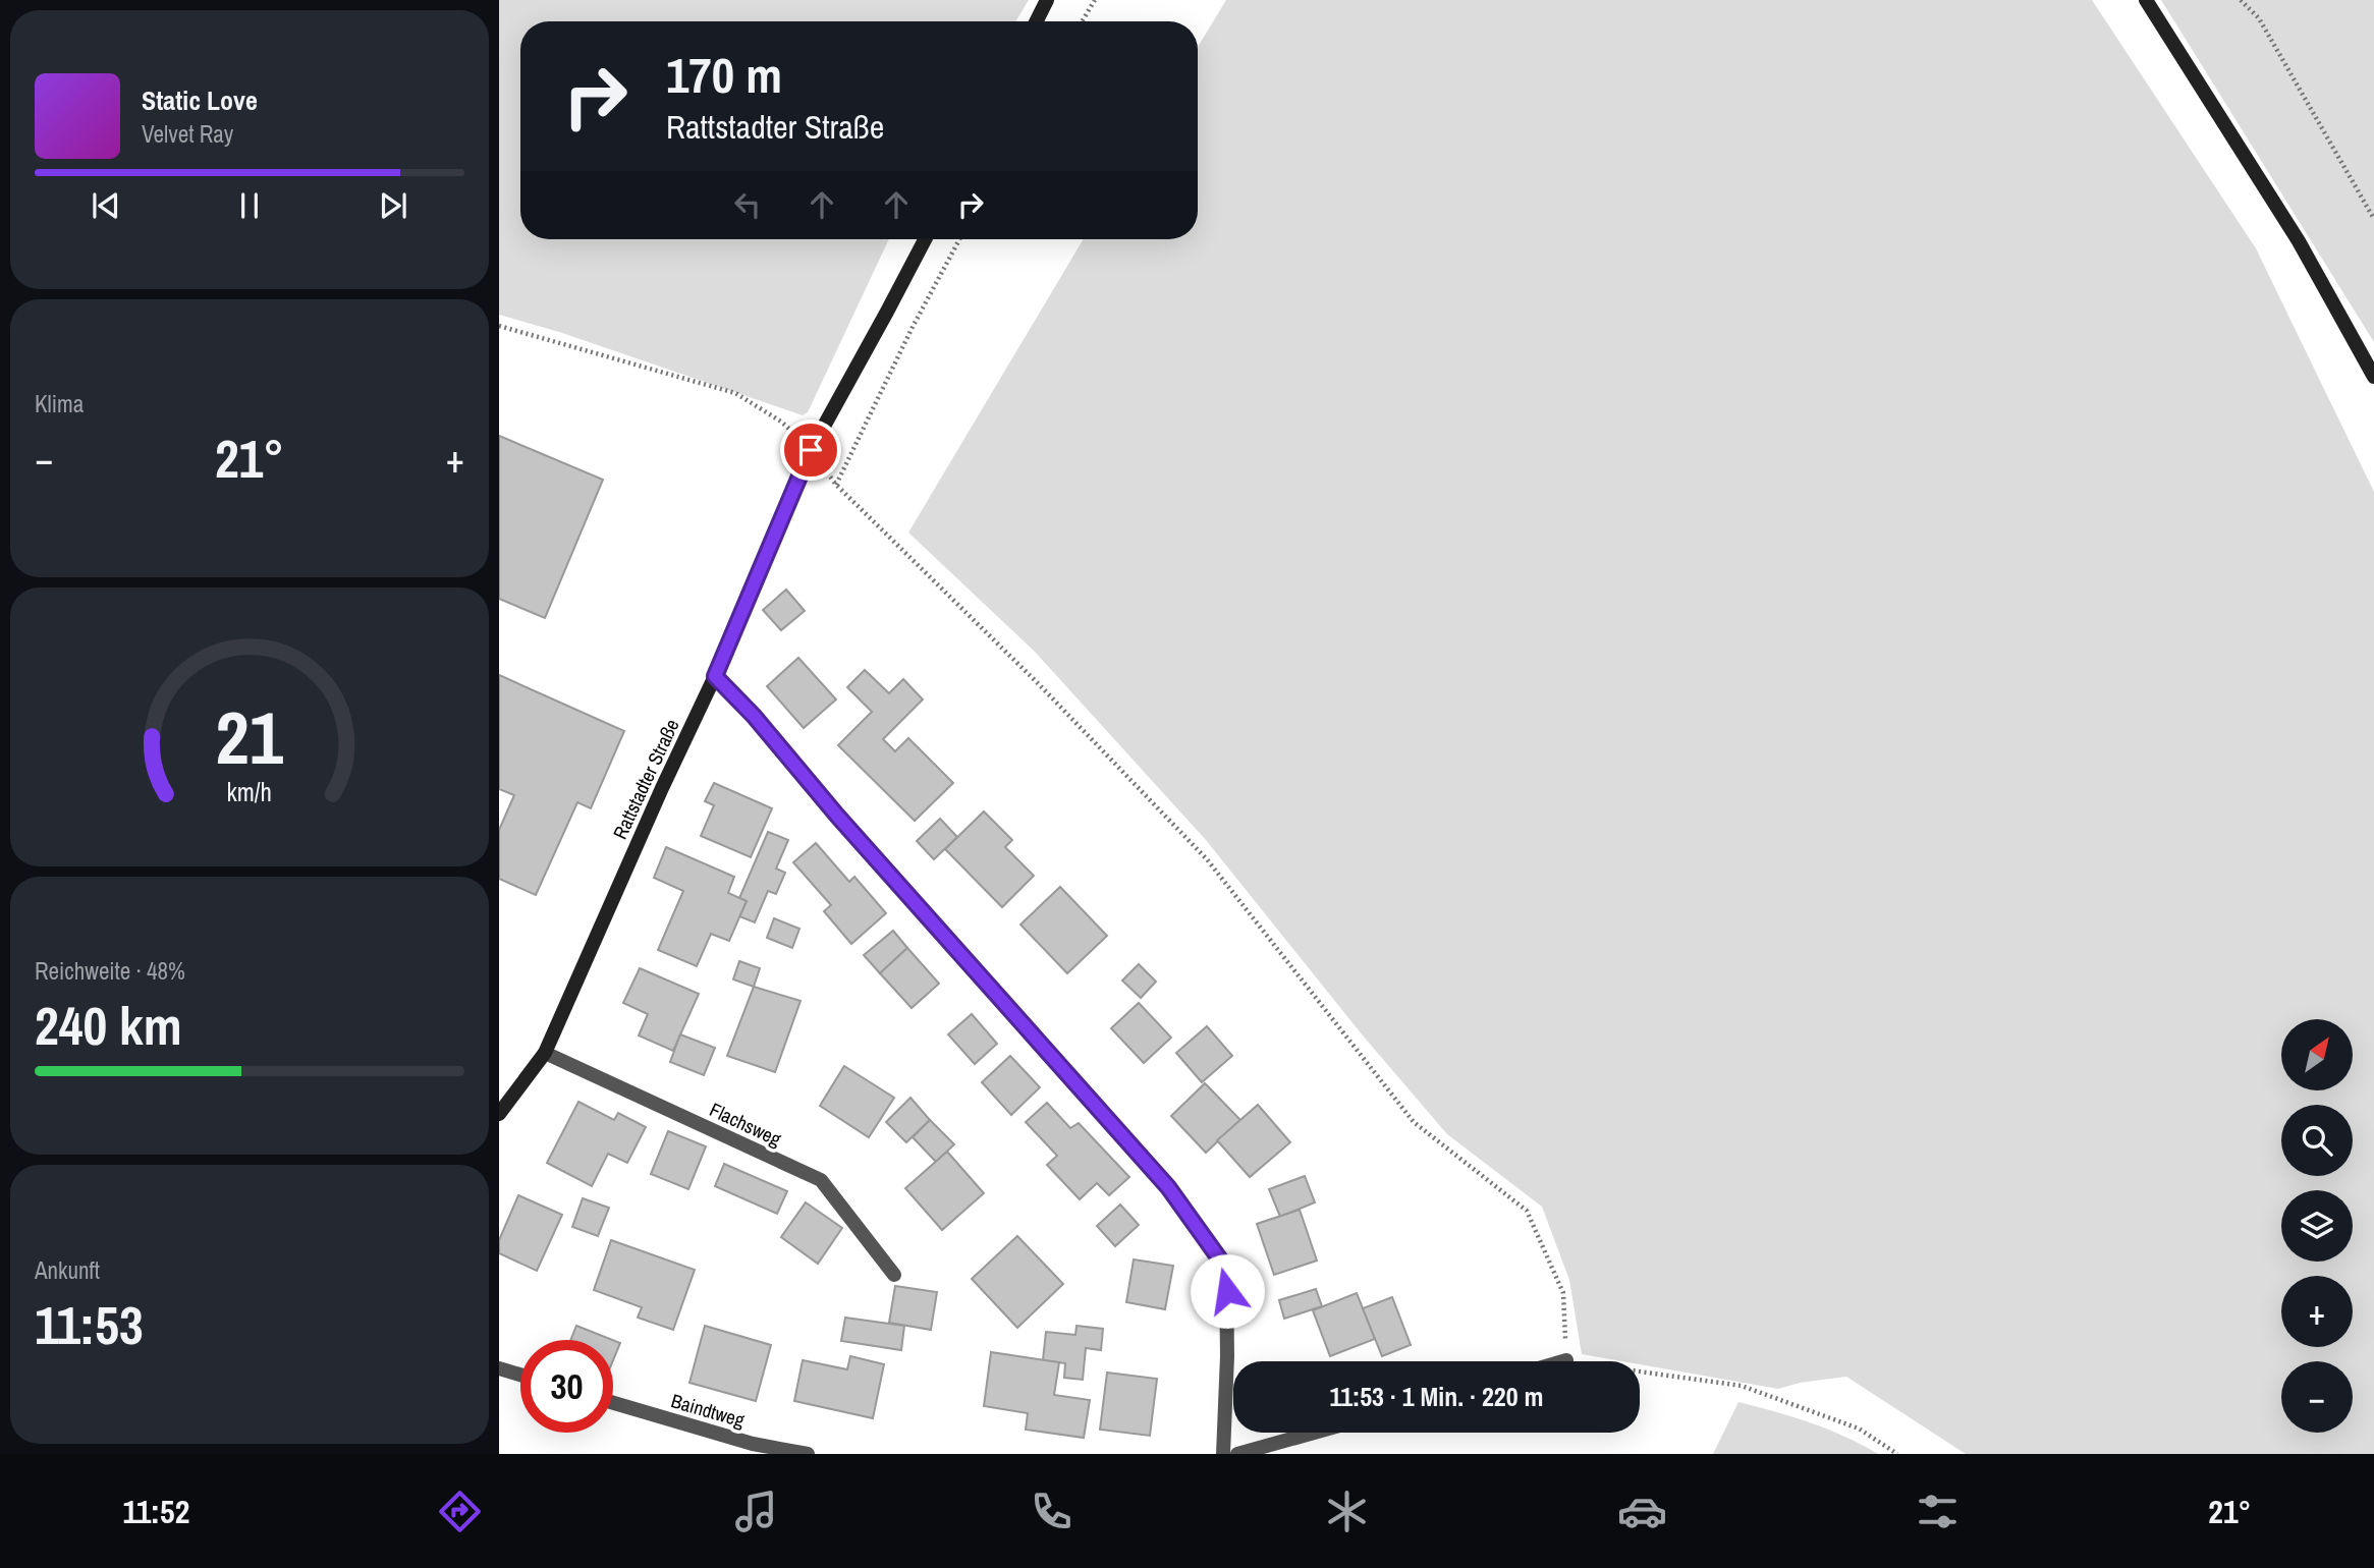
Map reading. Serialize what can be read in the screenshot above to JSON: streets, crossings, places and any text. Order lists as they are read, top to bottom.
{
  "streets": {
    "street": ["Rattstadter Straße", "Flachsweg", "Baindtweg"]
  },
  "crossings": [
    ["Rattstadter Straße", "Flachsweg"]
  ],
  "north": "top right",
  "page": {
    "turn": ["170 m", "Rattstadter Straße"],
    "song": ["Static Love", "Velvet Ray"],
    "tile": [
      "Klima",
      ["Reichweite · 48%", "240 km"],
      ["Ankunft", "11:53"]
    ],
    "heat": ["−", "21°", "+"],
    "map_buttons": ["+", "−"],
    "limit": "30",
    "trip": "11:53 · 1 Min. · 220 m",
    "tabs": ["11:52", "21°"],
    "gauge": ["21", "km/h"]
  }
}
